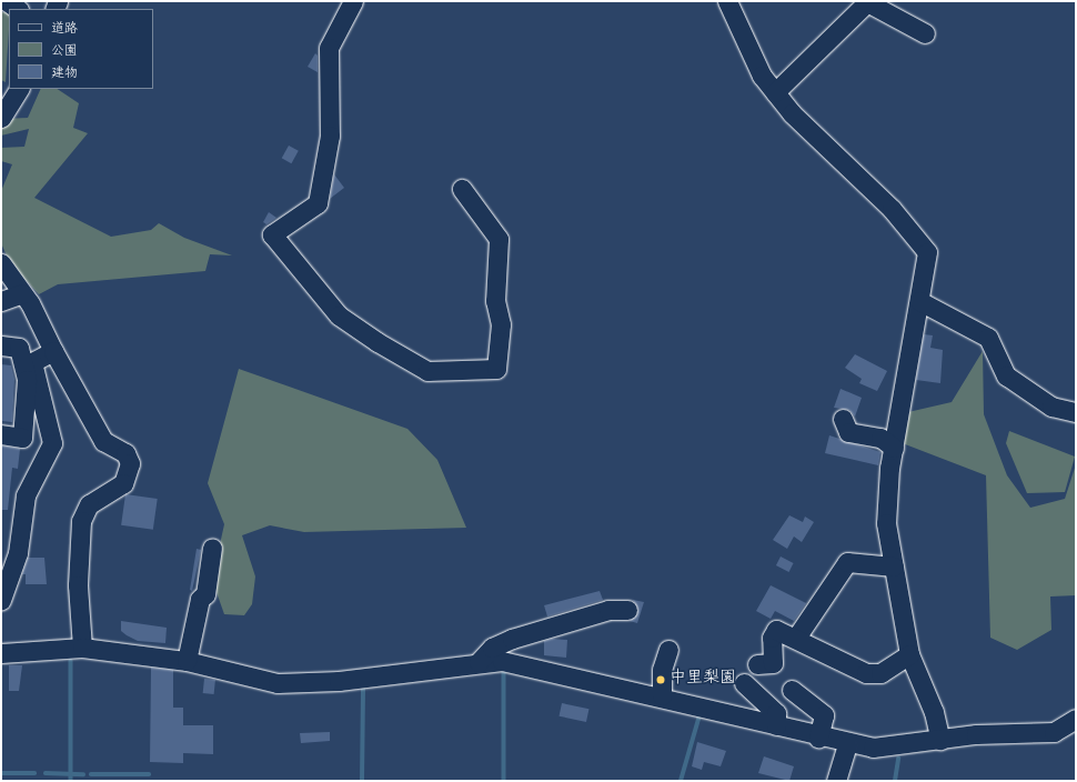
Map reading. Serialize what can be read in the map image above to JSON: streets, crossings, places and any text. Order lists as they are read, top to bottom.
{
  "places": ["中里梨園"],
  "legend": ["道路", "公園", "建物"]
}
